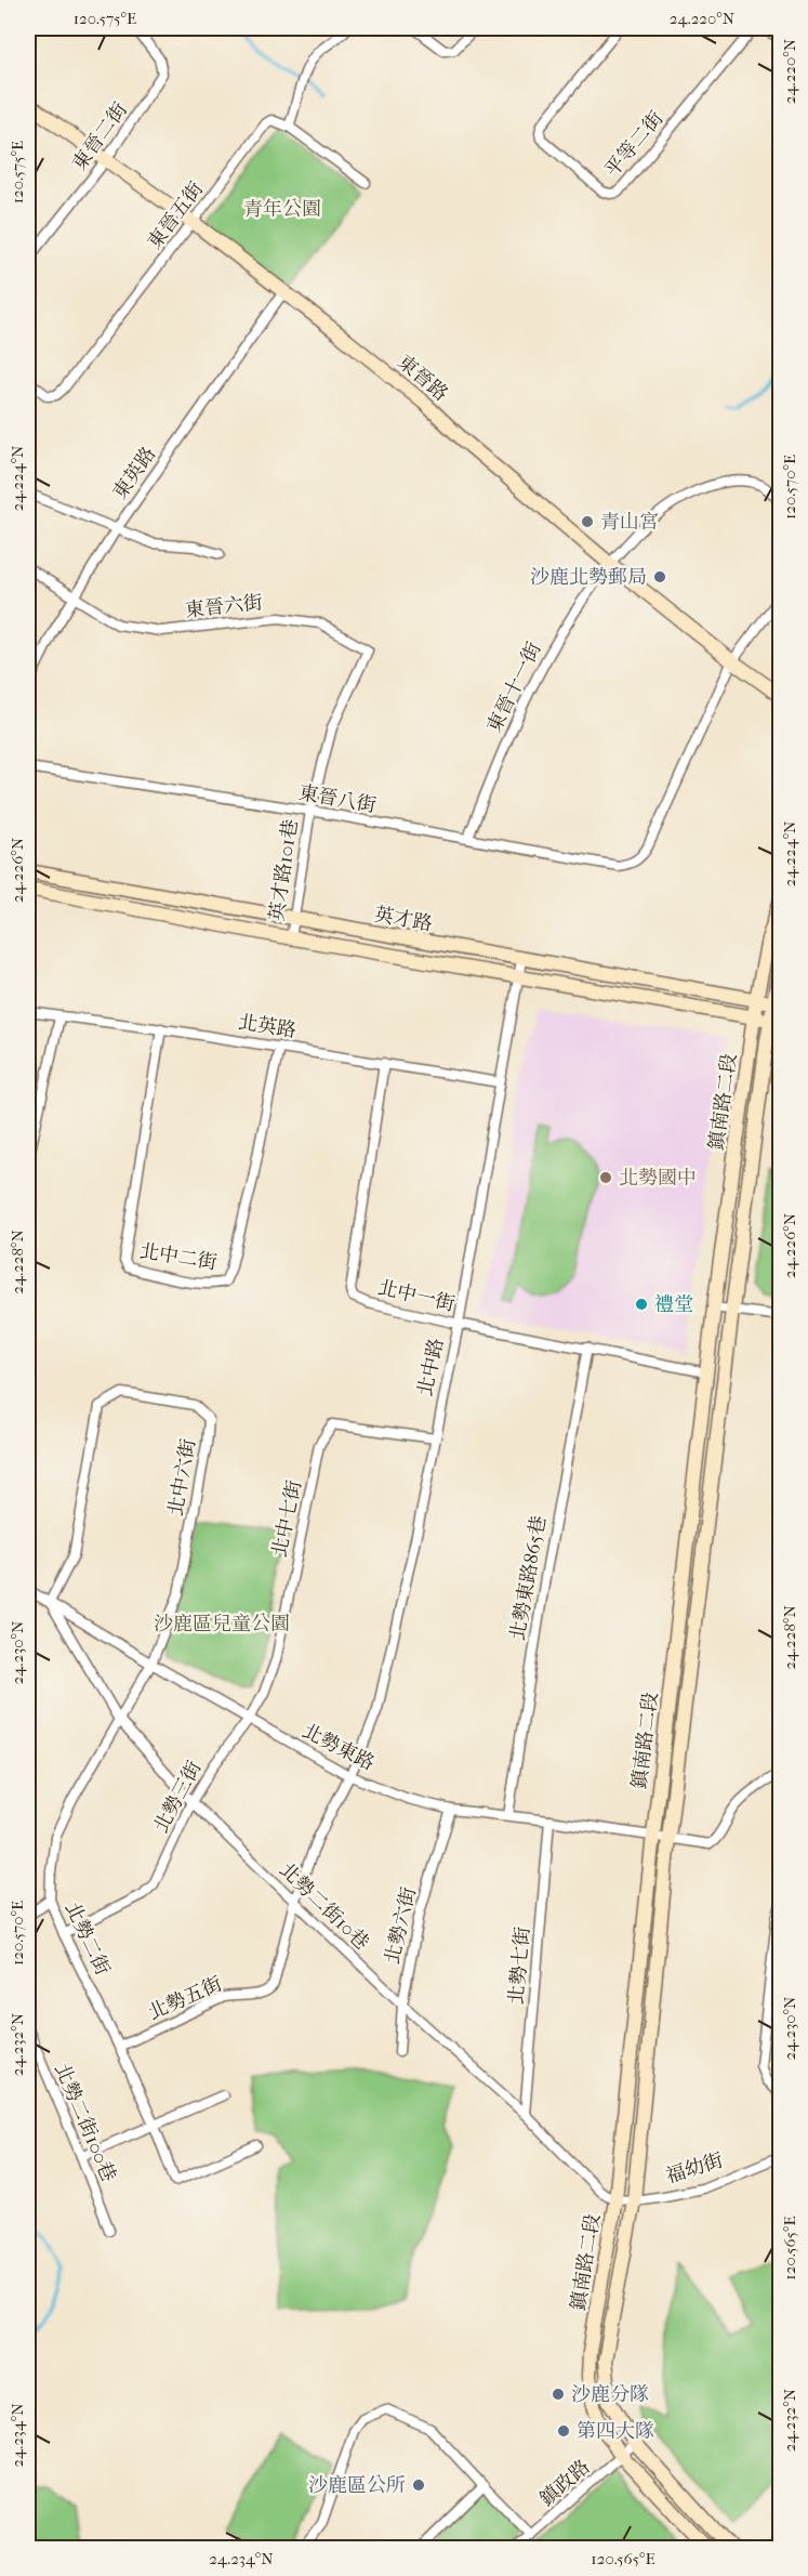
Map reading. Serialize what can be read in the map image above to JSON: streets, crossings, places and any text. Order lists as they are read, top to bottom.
{
  "streets": {
    "street": [
      "東晉二街",
      "平等二街",
      "東晉五街",
      "東晉路",
      "東英路",
      "東晉六街",
      "東晉十一街",
      "東晉八街",
      "英才路101巷",
      "英才路",
      "北英路",
      "鎮南路二段",
      "北中二街",
      "北中一街",
      "北中路",
      "北中六街",
      "北中七街",
      "北勢東路865巷",
      "北勢東路",
      "北勢三街",
      "北勢二街10巷",
      "北勢六街",
      "北勢二街",
      "北勢七街",
      "北勢五街",
      "北勢二街100巷",
      "福幼街",
      "鎮政路"
    ]
  },
  "crossings": [
    ["東晉二街", "東晉路"],
    ["東晉五街", "東晉路"],
    ["東晉路", "東英路"],
    ["東晉路", "東晉十一街"],
    ["東晉路", "東晉八街"],
    ["東英路", "東晉六街"],
    ["東晉六街", "英才路101巷"],
    ["東晉十一街", "東晉八街"],
    ["東晉八街", "英才路101巷"],
    ["英才路101巷", "英才路"],
    ["英才路", "鎮南路二段"],
    ["英才路", "北中路"],
    ["北英路", "北中二街"],
    ["北英路", "北中一街"],
    ["北英路", "北中路"],
    ["鎮南路二段", "北中一街"],
    ["鎮南路二段", "北勢東路"],
    ["鎮南路二段", "北勢二街10巷"],
    ["鎮南路二段", "福幼街"],
    ["鎮南路二段", "鎮政路"],
    ["北中一街", "北中路"],
    ["北中一街", "北勢東路865巷"],
    ["北中路", "北中七街"],
    ["北中路", "北勢東路"],
    ["北中路", "北勢五街"],
    ["北中六街", "北勢東路"],
    ["北中六街", "北勢二街10巷"],
    ["北中六街", "北勢二街"],
    ["北中七街", "北勢東路"],
    ["北中七街", "北勢三街"],
    ["北勢東路865巷", "北勢東路"],
    ["北勢東路", "北勢三街"],
    ["北勢東路", "北勢二街10巷"],
    ["北勢東路", "北勢六街"],
    ["北勢東路", "北勢二街"],
    ["北勢東路", "北勢七街"],
    ["北勢東路", "北勢五街"],
    ["北勢三街", "北勢二街10巷"],
    ["北勢三街", "北勢二街"],
    ["北勢二街10巷", "北勢六街"],
    ["北勢二街10巷", "北勢二街"],
    ["北勢二街10巷", "北勢七街"],
    ["北勢二街10巷", "北勢五街"],
    ["北勢二街10巷", "福幼街"],
    ["北勢二街", "北勢五街"]
  ],
  "parks": ["青年公園", "沙鹿區兒童公園"],
  "places": [
    "青山宮",
    "沙鹿北勢郵局",
    "北勢國中",
    "禮堂",
    "沙鹿分隊",
    "第四大隊",
    "沙鹿區公所"
  ],
  "coordinates": [
    "120.575°E",
    "24.220°N",
    "24.224°N",
    "120.570°E",
    "24.226°N",
    "24.228°N",
    "24.230°N",
    "24.232°N",
    "120.565°E",
    "24.234°N"
  ]
}
